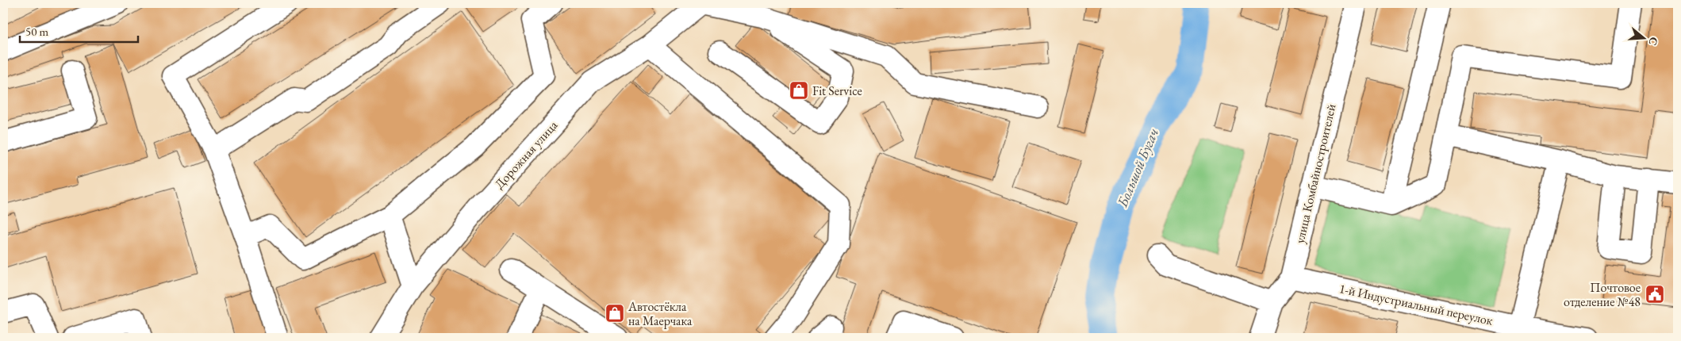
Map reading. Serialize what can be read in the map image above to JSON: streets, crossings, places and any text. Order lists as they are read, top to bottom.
{
  "streets": {
    "street": ["Дорожная улица", "улица Комбайностроителей", "1-й Индустриальный переулок"]
  },
  "crossings": [
    ["улица Комбайностроителей", "1-й Индустриальный переулок"]
  ],
  "water": ["Большой Бугач"],
  "places": {
    "shop": ["Fit Service", "Автостёкла на Маерчака"],
    "public building": ["Почтовое отделение №48"]
  },
  "scale_bar": "50 m",
  "north": "right"
}
